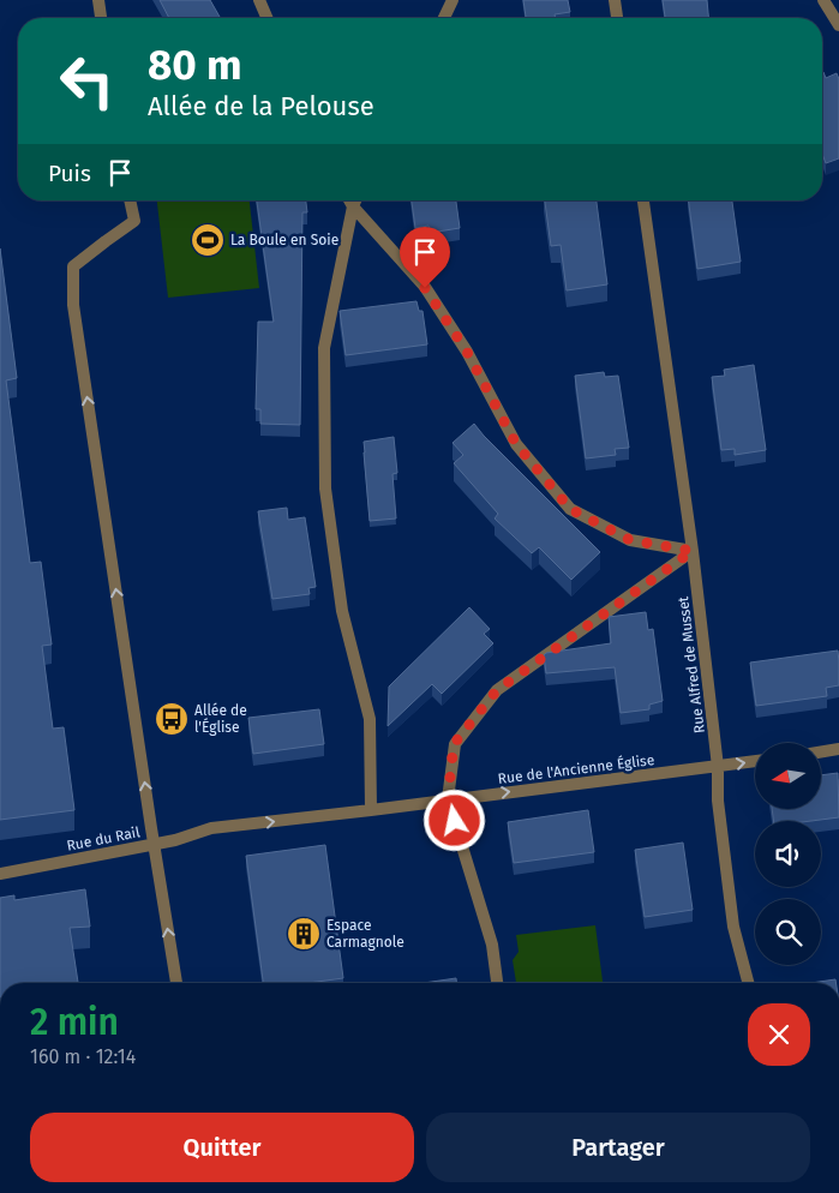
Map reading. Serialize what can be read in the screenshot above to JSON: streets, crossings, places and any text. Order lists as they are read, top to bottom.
{
  "streets": {
    "street": ["Rue Alfred de Musset", "Rue de l'Ancienne Église", "Rue du Rail"]
  },
  "crossings": [
    ["Rue Alfred de Musset", "Rue de l'Ancienne Église"],
    ["Rue de l'Ancienne Église", "Rue du Rail"]
  ],
  "one_way": ["Rue de l'Ancienne Église"],
  "places": {
    "sports": ["La Boule en Soie"],
    "bus stop": ["Allée de l'Église"],
    "building": ["Espace Carmagnole"]
  },
  "north": "left",
  "page": {
    "turn": ["80 m", "Allée de la Pelouse"],
    "then": "Puis",
    "heading": ["2 min", "160 m · 12:14"],
    "buttons": ["Quitter", "Partager"]
  }
}
